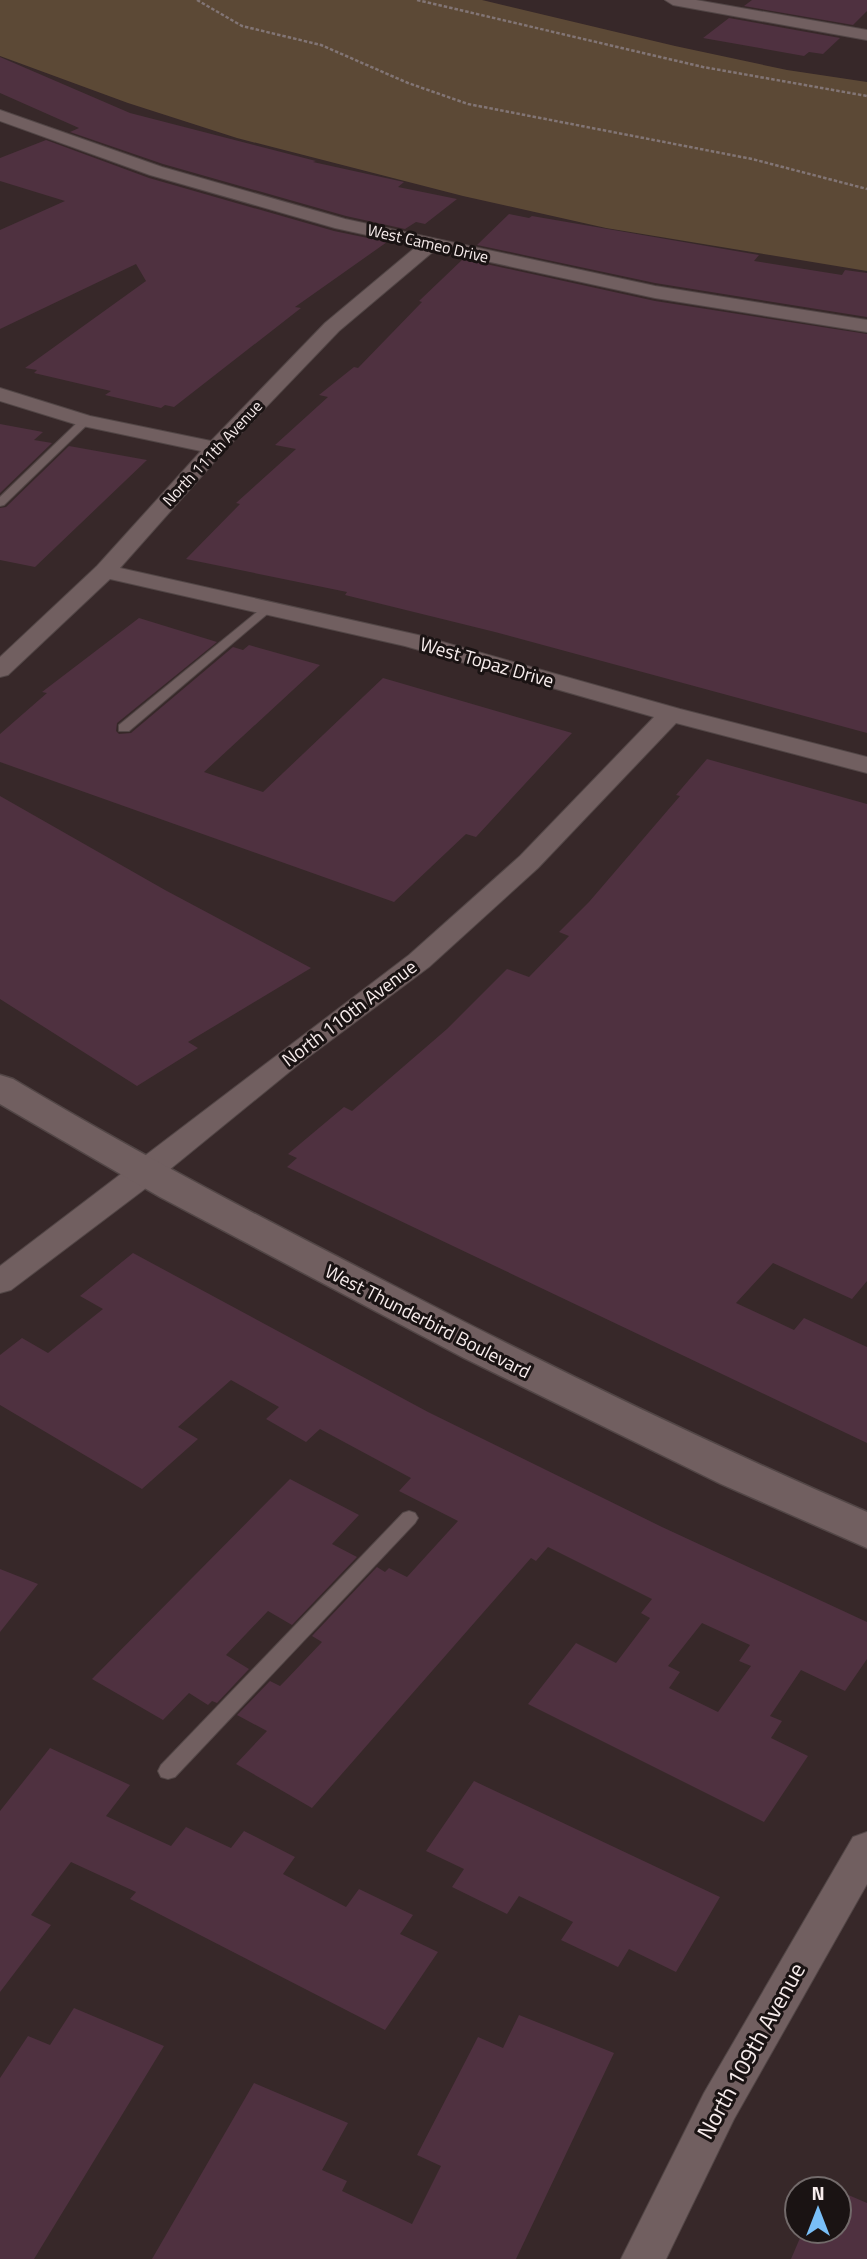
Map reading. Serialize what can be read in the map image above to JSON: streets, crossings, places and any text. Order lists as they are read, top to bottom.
{
  "streets": {
    "street": [
      "West Cameo Drive",
      "North 111th Avenue",
      "West Topaz Drive",
      "North 110th Avenue",
      "West Thunderbird Boulevard",
      "North 109th Avenue"
    ]
  },
  "crossings": [
    ["West Cameo Drive", "North 111th Avenue"],
    ["North 111th Avenue", "West Topaz Drive"],
    ["West Topaz Drive", "North 110th Avenue"],
    ["North 110th Avenue", "West Thunderbird Boulevard"]
  ],
  "north": "top"
}
